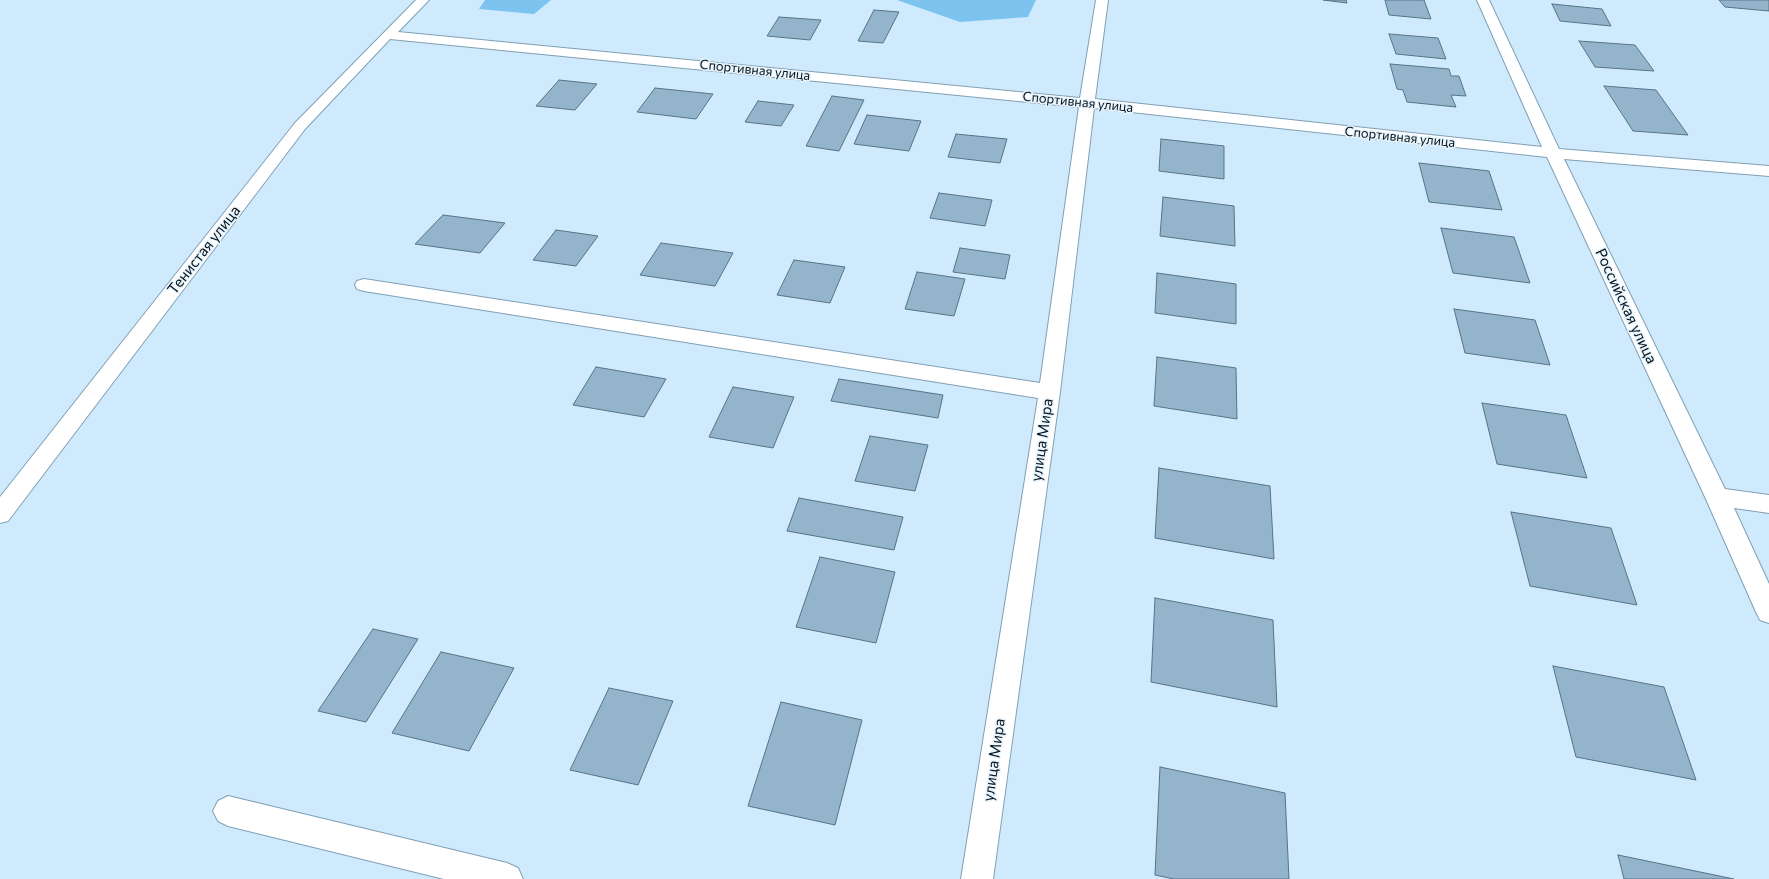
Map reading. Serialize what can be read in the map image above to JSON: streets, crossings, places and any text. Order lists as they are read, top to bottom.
{
  "streets": {
    "street": [
      "Спортивная улица",
      "Тенистая улица",
      "Российская улица",
      "улица Мира"
    ]
  },
  "crossings": [
    ["Спортивная улица", "Тенистая улица"],
    ["Спортивная улица", "Российская улица"],
    ["Спортивная улица", "улица Мира"]
  ]
}
